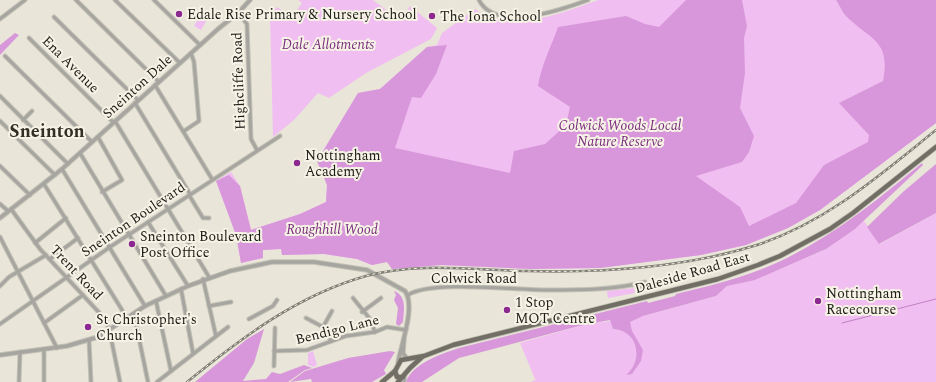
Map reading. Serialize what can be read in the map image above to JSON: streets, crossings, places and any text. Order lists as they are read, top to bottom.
{
  "streets": {
    "main road": ["Daleside Road East"],
    "street": [
      "Ena Avenue",
      "Highcliffe Road",
      "Sneinton Dale",
      "Sneinton Boulevard",
      "Trent Road",
      "Colwick Road",
      "Bendigo Lane"
    ]
  },
  "crossings": [
    ["Ena Avenue", "Sneinton Dale"],
    ["Ena Avenue", "Sneinton Boulevard"],
    ["Highcliffe Road", "Sneinton Dale"],
    ["Highcliffe Road", "Sneinton Boulevard"],
    ["Sneinton Dale", "Trent Road"],
    ["Sneinton Boulevard", "Trent Road"]
  ],
  "districts": ["Sneinton"],
  "parks": ["Dale Allotments", "Colwick Woods Local Nature Reserve", "Roughhill Wood"],
  "places": [
    "Edale Rise Primary & Nursery School",
    "The Iona School",
    "Nottingham Academy",
    "Sneinton Boulevard Post Office",
    "Nottingham Racecourse",
    "1 Stop MOT Centre",
    "St Christopher's Church"
  ]
}
